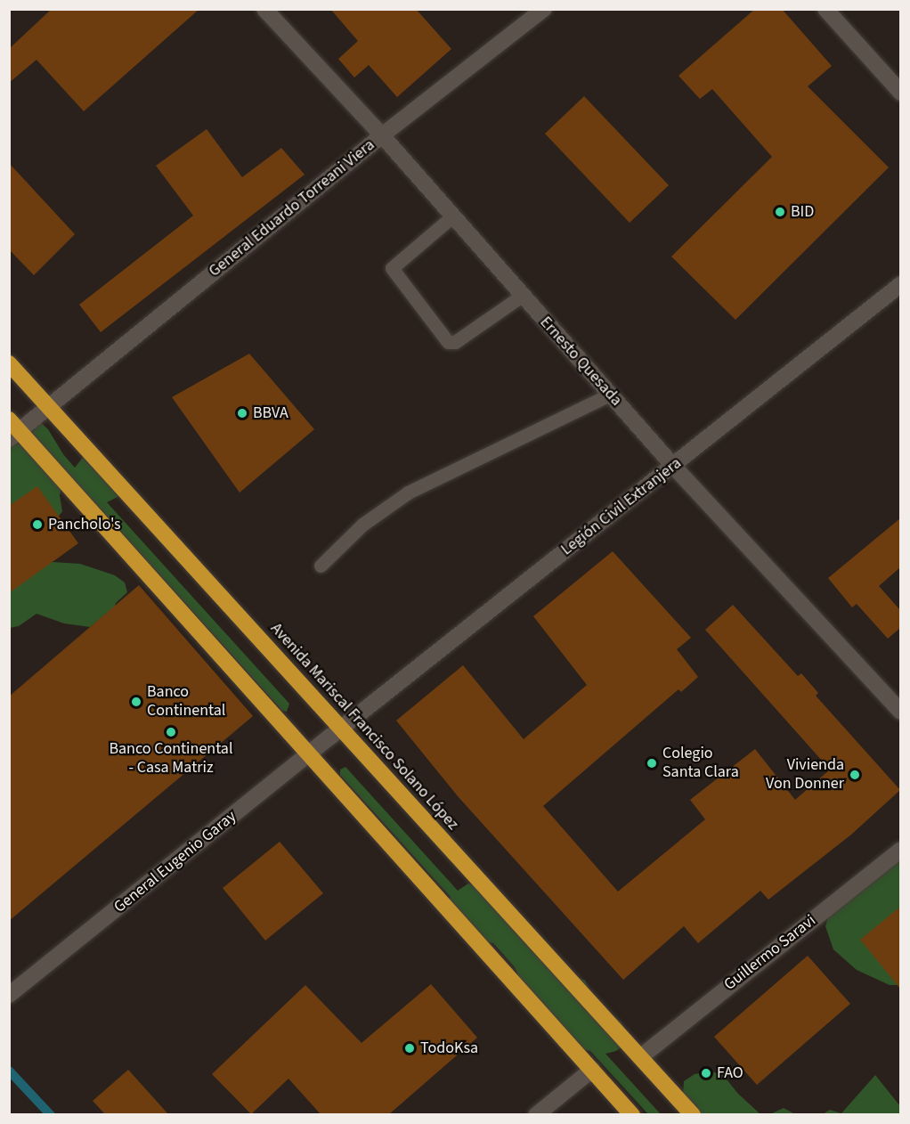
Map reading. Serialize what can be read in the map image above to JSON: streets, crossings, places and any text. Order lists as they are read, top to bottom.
{
  "streets": {
    "highway": ["Avenida Mariscal Francisco Solano López"],
    "street": [
      "General Eduardo Torreani Viera",
      "Ernesto Quesada",
      "Legión Civil Extranjera",
      "General Eugenio Garay",
      "Guillermo Saravi"
    ]
  },
  "crossings": [
    ["General Eduardo Torreani Viera", "Ernesto Quesada"],
    ["General Eduardo Torreani Viera", "Avenida Mariscal Francisco Solano López"],
    ["Ernesto Quesada", "Legión Civil Extranjera"],
    ["Legión Civil Extranjera", "Avenida Mariscal Francisco Solano López"],
    ["Legión Civil Extranjera", "General Eugenio Garay"],
    ["Avenida Mariscal Francisco Solano López", "General Eugenio Garay"],
    ["Avenida Mariscal Francisco Solano López", "Guillermo Saravi"]
  ],
  "places": [
    "BID",
    "BBVA",
    "Pancholo's",
    "Banco Continental",
    "Banco Continental - Casa Matriz",
    "Colegio Santa Clara",
    "Vivienda Von Donner",
    "TodoKsa",
    "FAO"
  ]
}
